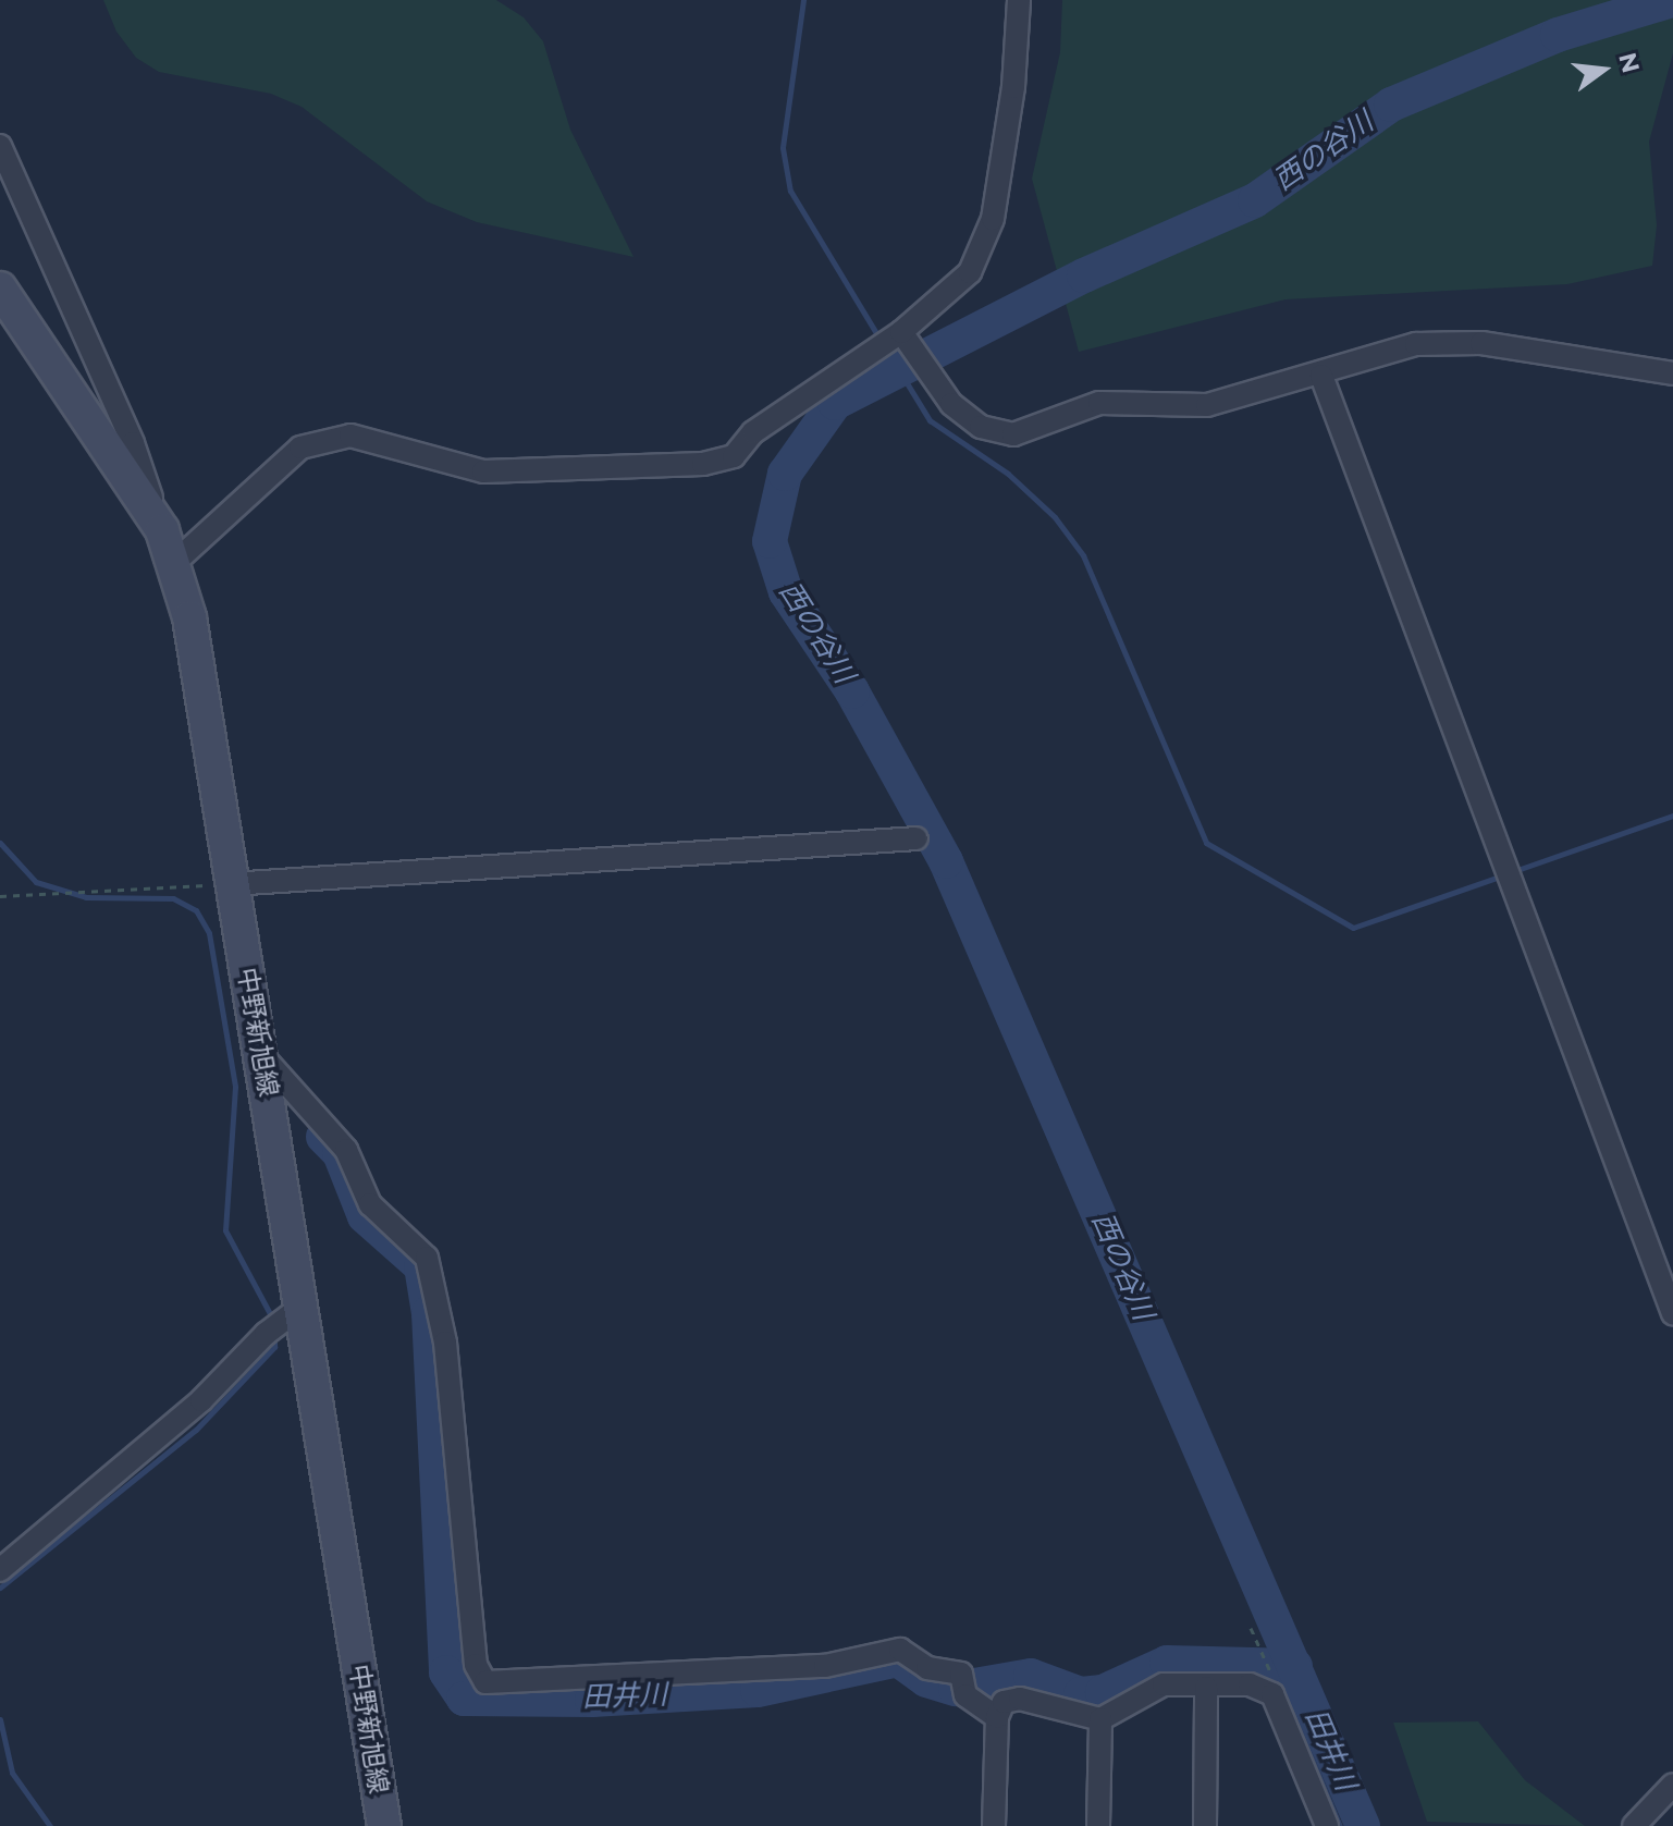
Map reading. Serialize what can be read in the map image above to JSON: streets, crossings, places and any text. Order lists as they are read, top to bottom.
{
  "streets": {
    "main road": ["中野新旭線"]
  },
  "water": ["西の谷川", "田井川"],
  "north": "right"
}
